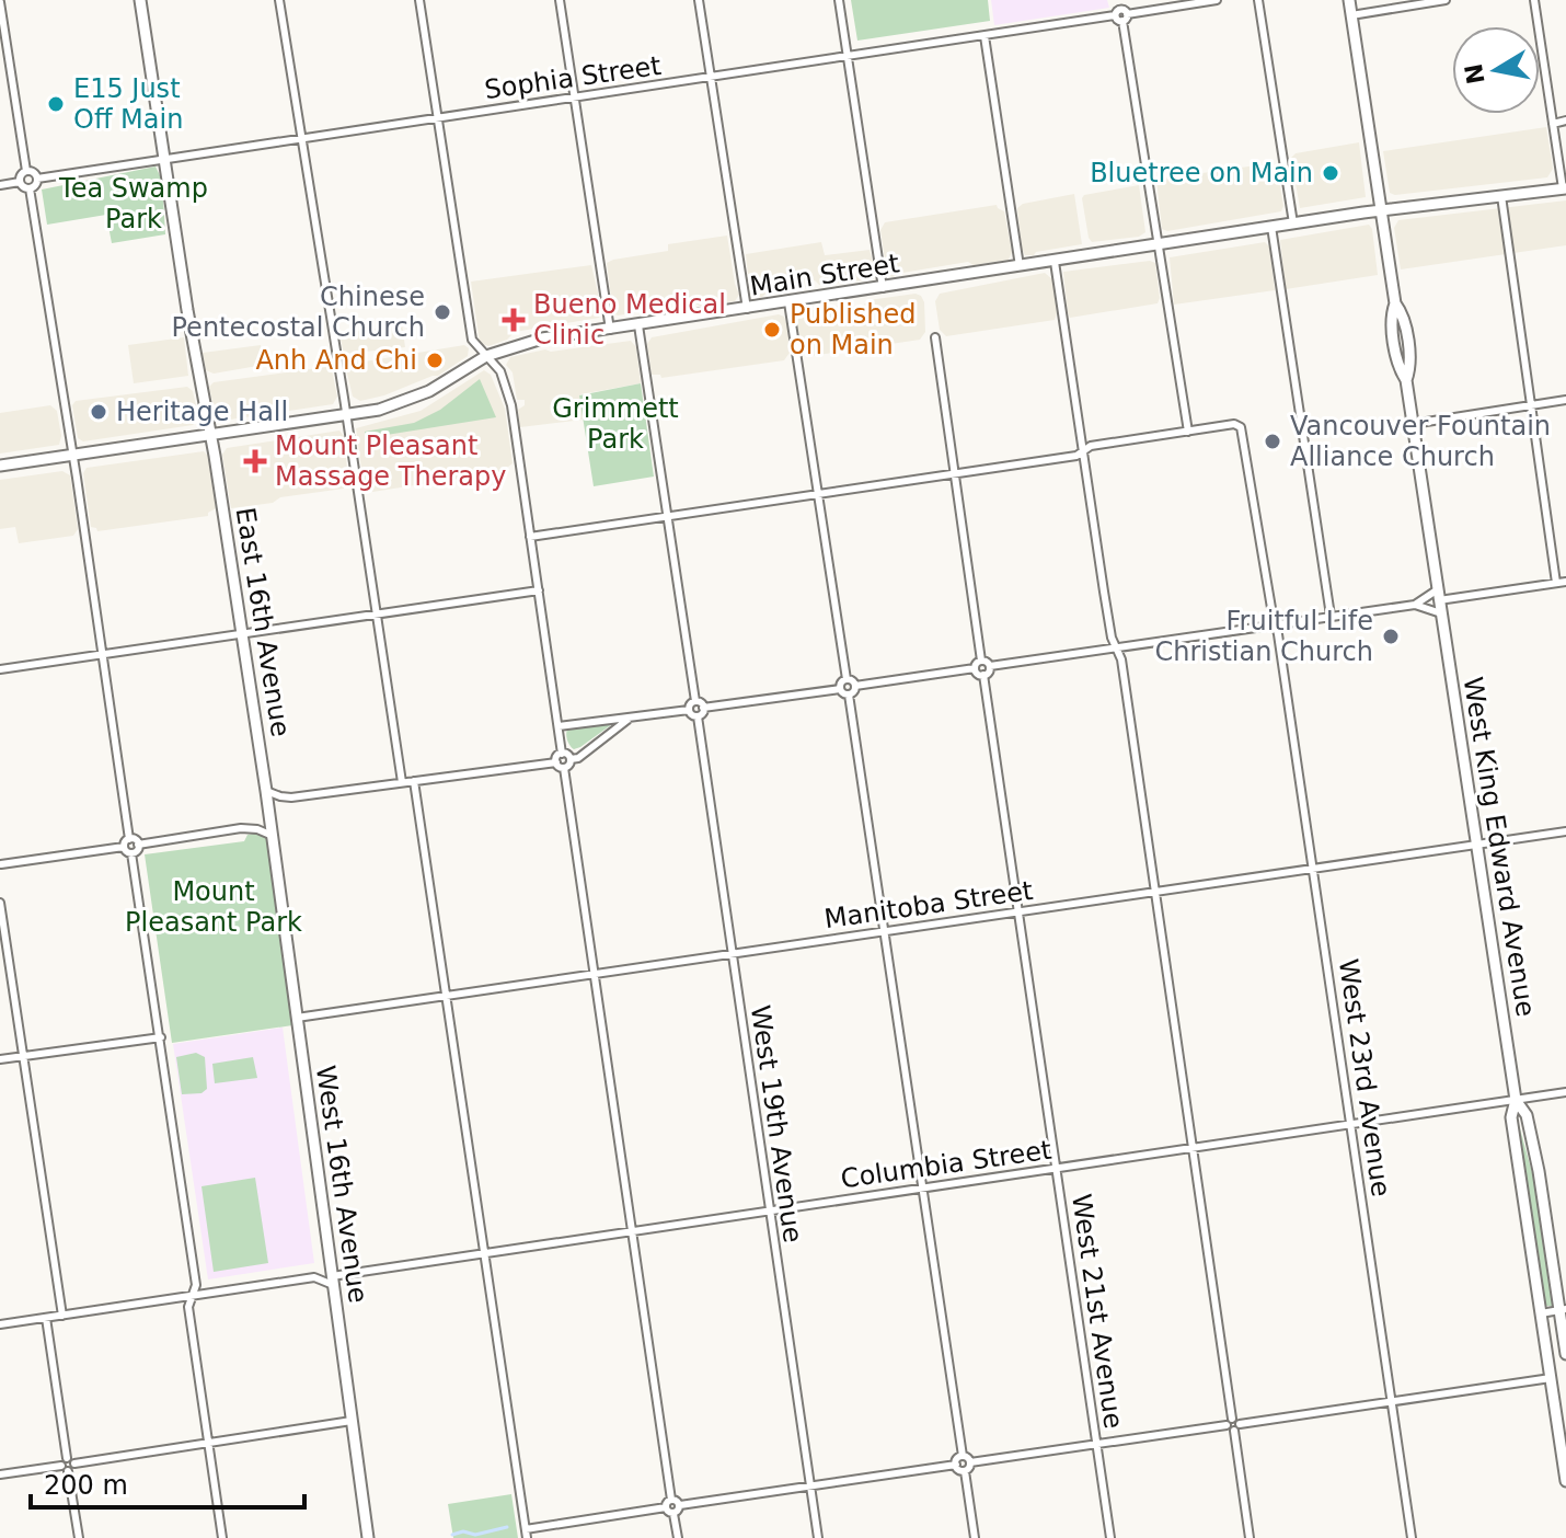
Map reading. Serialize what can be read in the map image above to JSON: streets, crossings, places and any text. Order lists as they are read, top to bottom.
{
  "streets": {
    "main road": [
      "Main Street",
      "East 16th Avenue",
      "West King Edward Avenue",
      "West 16th Avenue"
    ],
    "street": [
      "Sophia Street",
      "Manitoba Street",
      "West 23rd Avenue",
      "West 19th Avenue",
      "Columbia Street",
      "West 21st Avenue"
    ]
  },
  "crossings": [
    ["Sophia Street", "East 16th Avenue"],
    ["Main Street", "East 16th Avenue"],
    ["Main Street", "West King Edward Avenue"],
    ["East 16th Avenue", "West 16th Avenue"],
    ["West King Edward Avenue", "Manitoba Street"],
    ["West King Edward Avenue", "Columbia Street"],
    ["Manitoba Street", "West 23rd Avenue"],
    ["Manitoba Street", "West 19th Avenue"],
    ["Manitoba Street", "West 16th Avenue"],
    ["Manitoba Street", "West 21st Avenue"],
    ["West 23rd Avenue", "Columbia Street"],
    ["West 19th Avenue", "Columbia Street"],
    ["Columbia Street", "West 16th Avenue"],
    ["Columbia Street", "West 21st Avenue"]
  ],
  "parks": ["Tea Swamp Park", "Grimmett Park", "Mount Pleasant Park"],
  "places": {
    "other": [
      "E15 Just Off Main",
      "Bluetree on Main",
      "Chinese Pentecostal Church",
      "Published on Main",
      "Anh And Chi",
      "Heritage Hall",
      "Vancouver Fountain Alliance Church",
      "Fruitful Life Christian Church"
    ],
    "health": ["Bueno Medical Clinic", "Mount Pleasant Massage Therapy"]
  },
  "scale_bar": "200 m",
  "north": "left"
}
